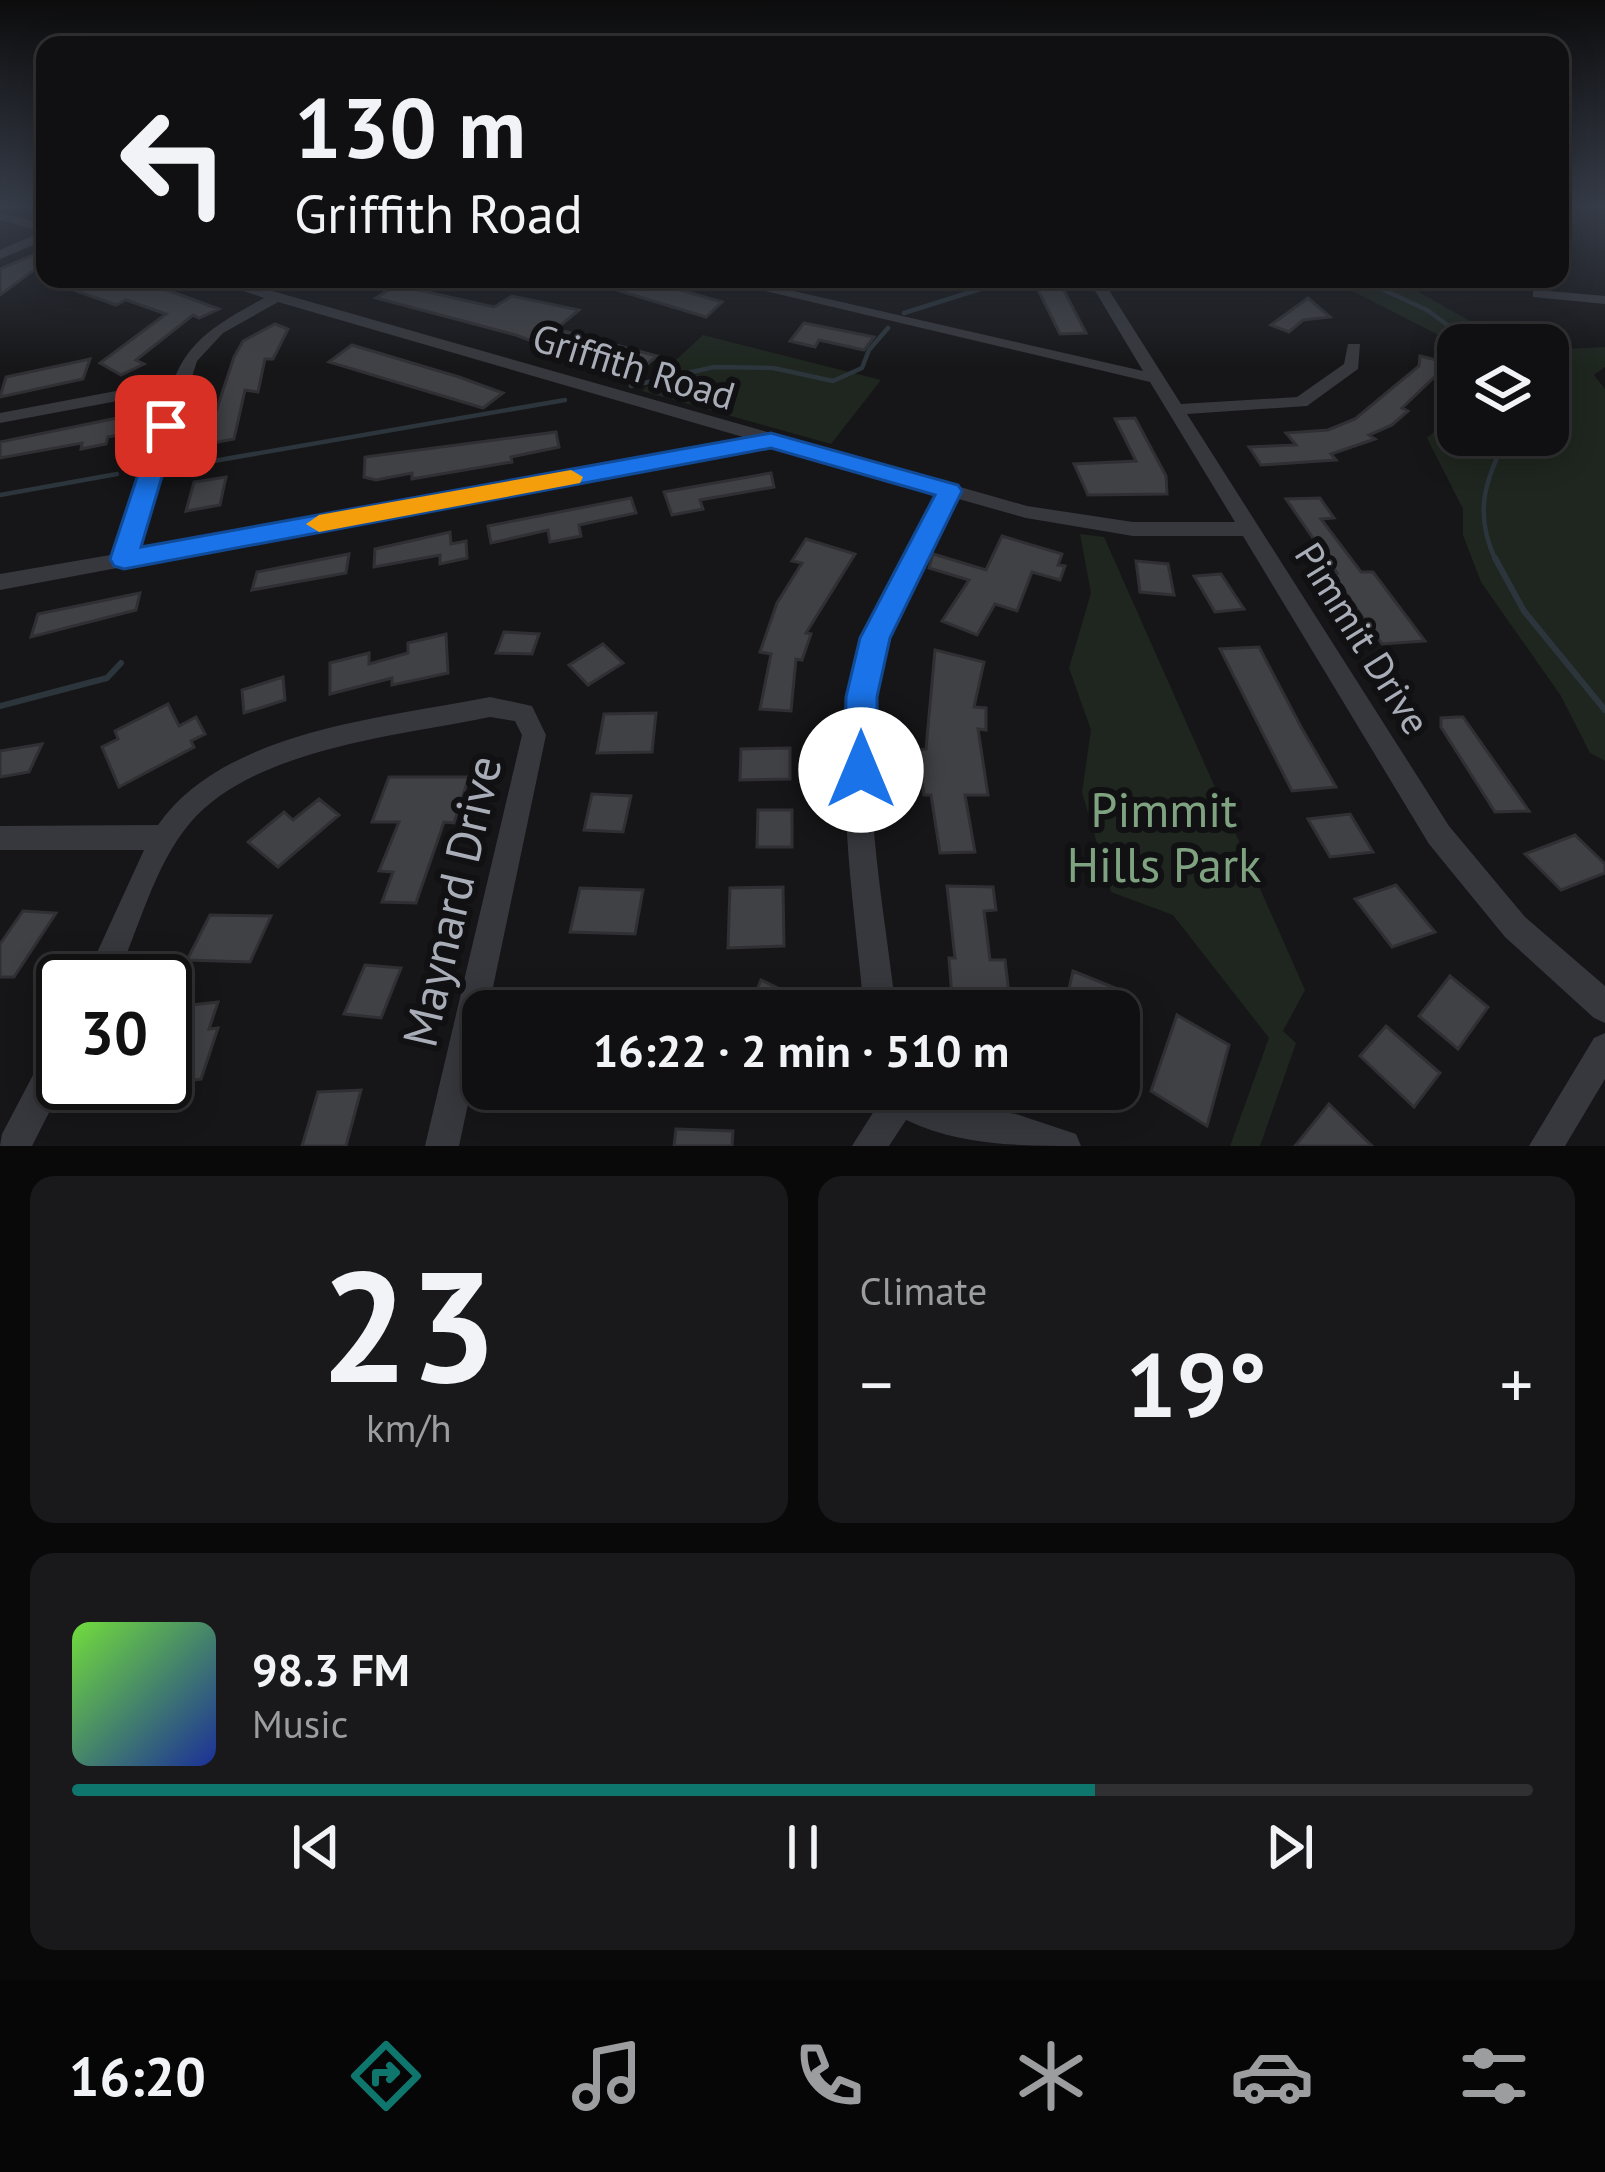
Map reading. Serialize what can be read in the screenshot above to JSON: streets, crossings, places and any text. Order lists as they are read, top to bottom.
{
  "streets": {
    "street": ["Griffith Road", "Pimmit Drive", "Maynard Drive"]
  },
  "crossings": [
    ["Griffith Road", "Pimmit Drive"]
  ],
  "parks": ["Pimmit Hills Park"],
  "page": {
    "turn": ["130 m", "Griffith Road"],
    "limit": "30",
    "trip": "16:22 · 2 min · 510 m",
    "tile": [
      ["23", "km/h"],
      "Climate"
    ],
    "heat": ["−", "19°", "+"],
    "song": ["98.3 FM", "Music"],
    "tabs": "16:20"
  }
}
